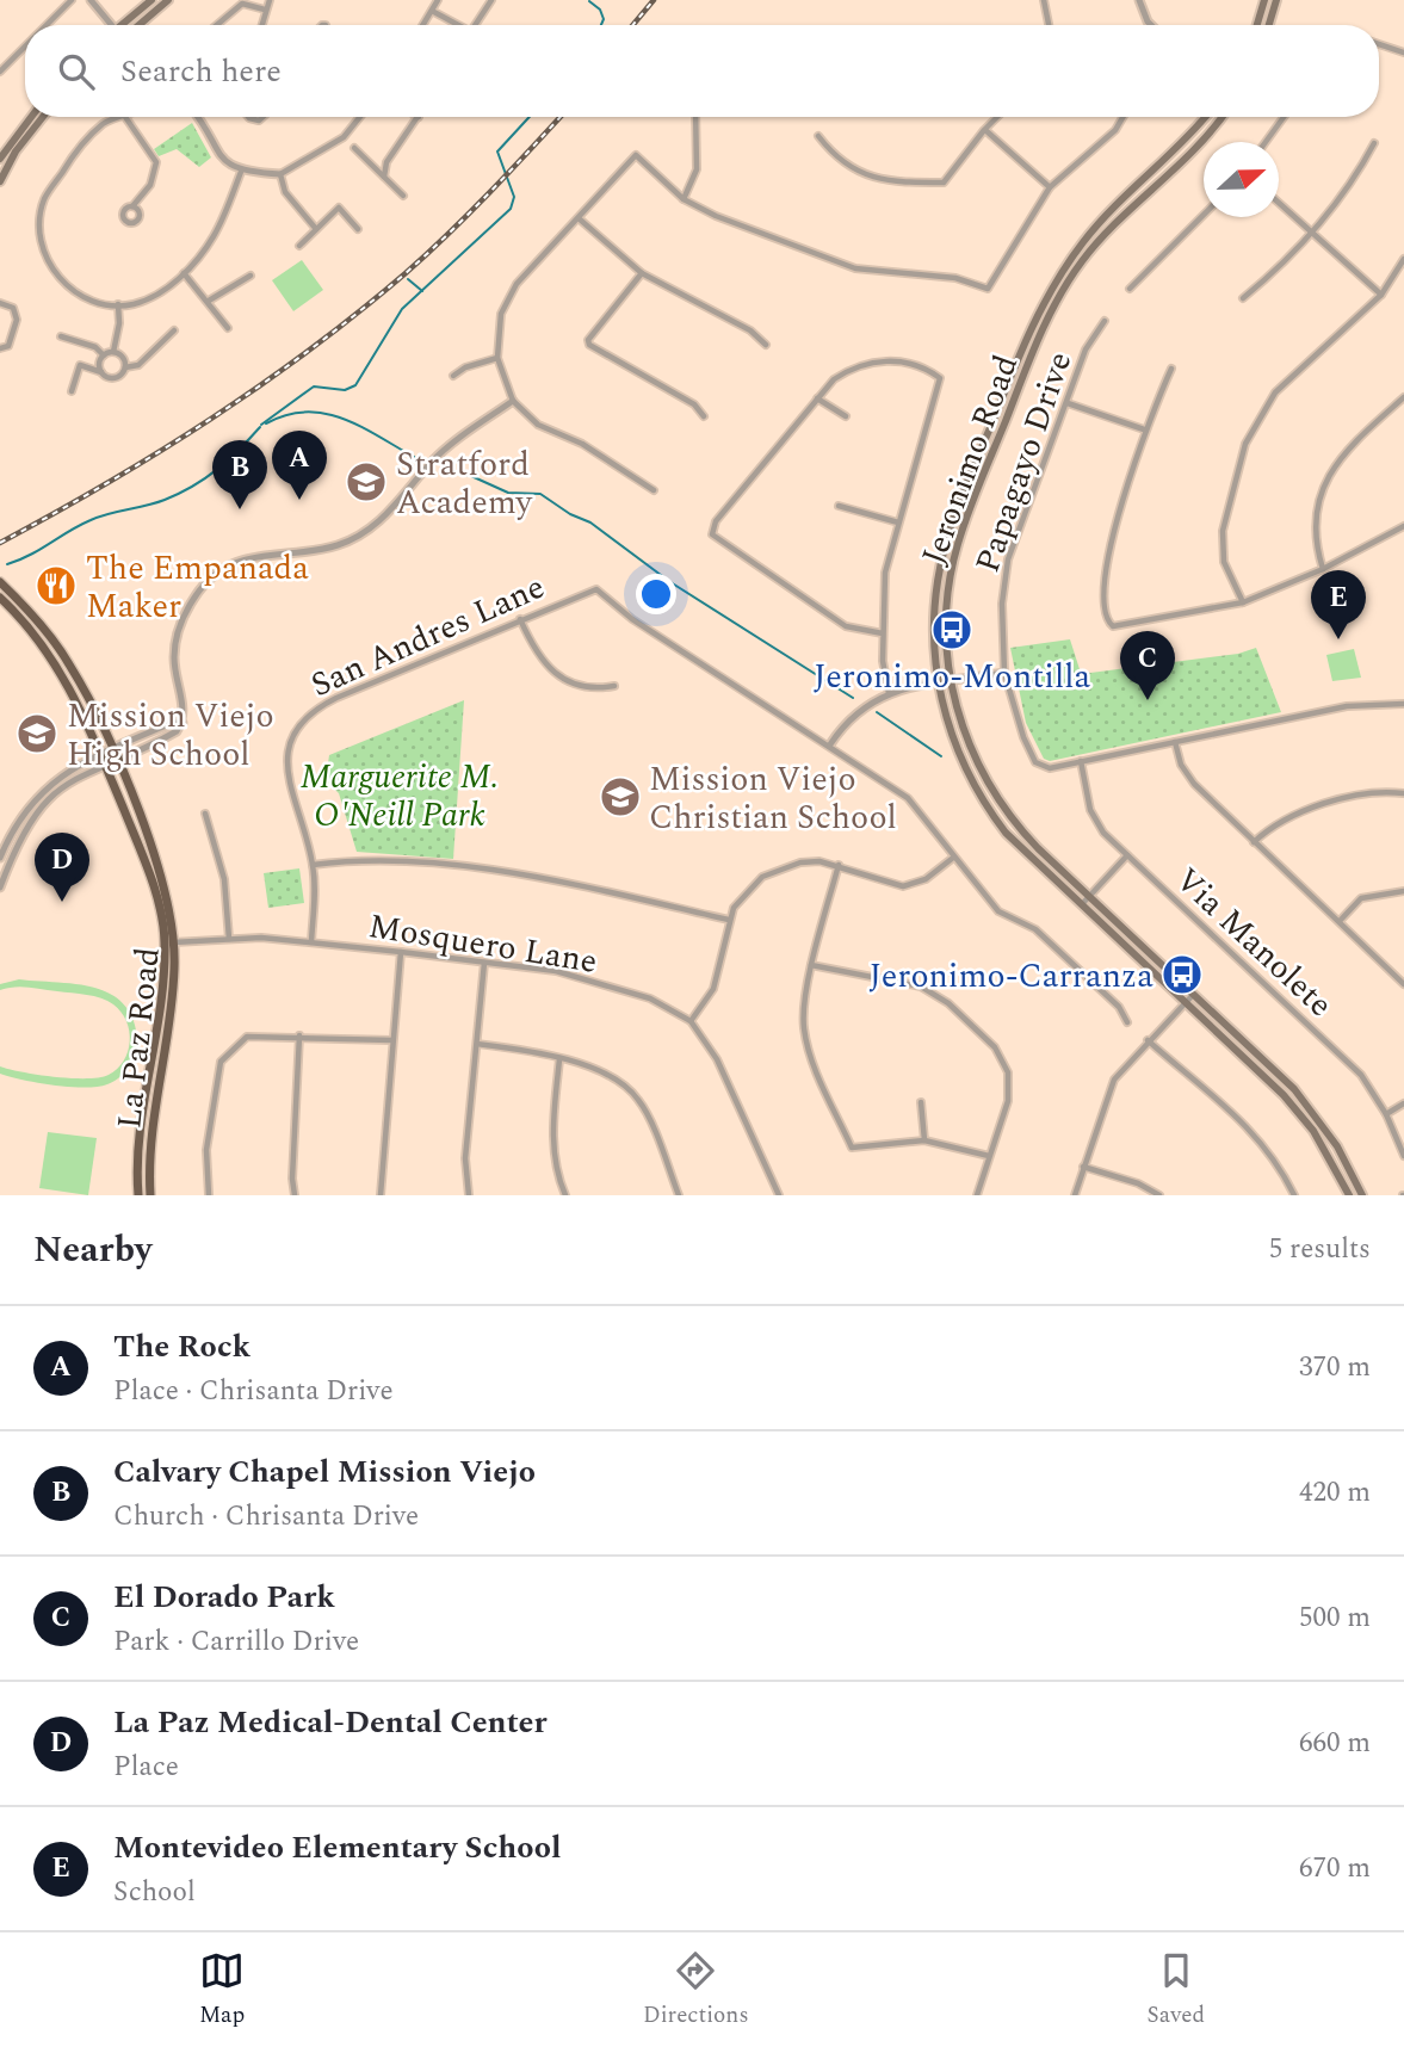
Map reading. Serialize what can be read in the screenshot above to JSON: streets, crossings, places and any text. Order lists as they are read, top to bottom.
{
  "streets": {
    "main road": ["Jeronimo Road", "La Paz Road"],
    "street": [
      "Papagayo Drive",
      "San Andres Lane",
      "Via Manolete",
      "Mosquero Lane"
    ]
  },
  "crossings": [
    ["Papagayo Drive", "Via Manolete"],
    ["Mosquero Lane", "La Paz Road"]
  ],
  "parks": ["Marguerite M. O'Neill Park"],
  "places": {
    "school or university": ["Stratford Academy", "Mission Viejo High School", "Mission Viejo Christian School"],
    "restaurant": ["The Empanada Maker"],
    "bus stop": ["Jeronimo-Montilla", "Jeronimo-Carranza"]
  },
  "north": "right",
  "page": {
    "search": "Search here",
    "pins": [
      "A",
      "B",
      "E",
      "C",
      "D"
    ],
    "heading": ["Nearby", "5 results"],
    "list": [
      {
        "mark": "A",
        "name": "The Rock",
        "note": "Place · Chrisanta Drive",
        "value": "370 m"
      },
      {
        "mark": "B",
        "name": "Calvary Chapel Mission Viejo",
        "note": "Church · Chrisanta Drive",
        "value": "420 m"
      },
      {
        "mark": "C",
        "name": "El Dorado Park",
        "note": "Park · Carrillo Drive",
        "value": "500 m"
      },
      {
        "mark": "D",
        "name": "La Paz Medical-Dental Center",
        "note": "Place",
        "value": "660 m"
      },
      {
        "mark": "E",
        "name": "Montevideo Elementary School",
        "note": "School",
        "value": "670 m"
      }
    ],
    "nav": ["Map", "Directions", "Saved"]
  }
}
